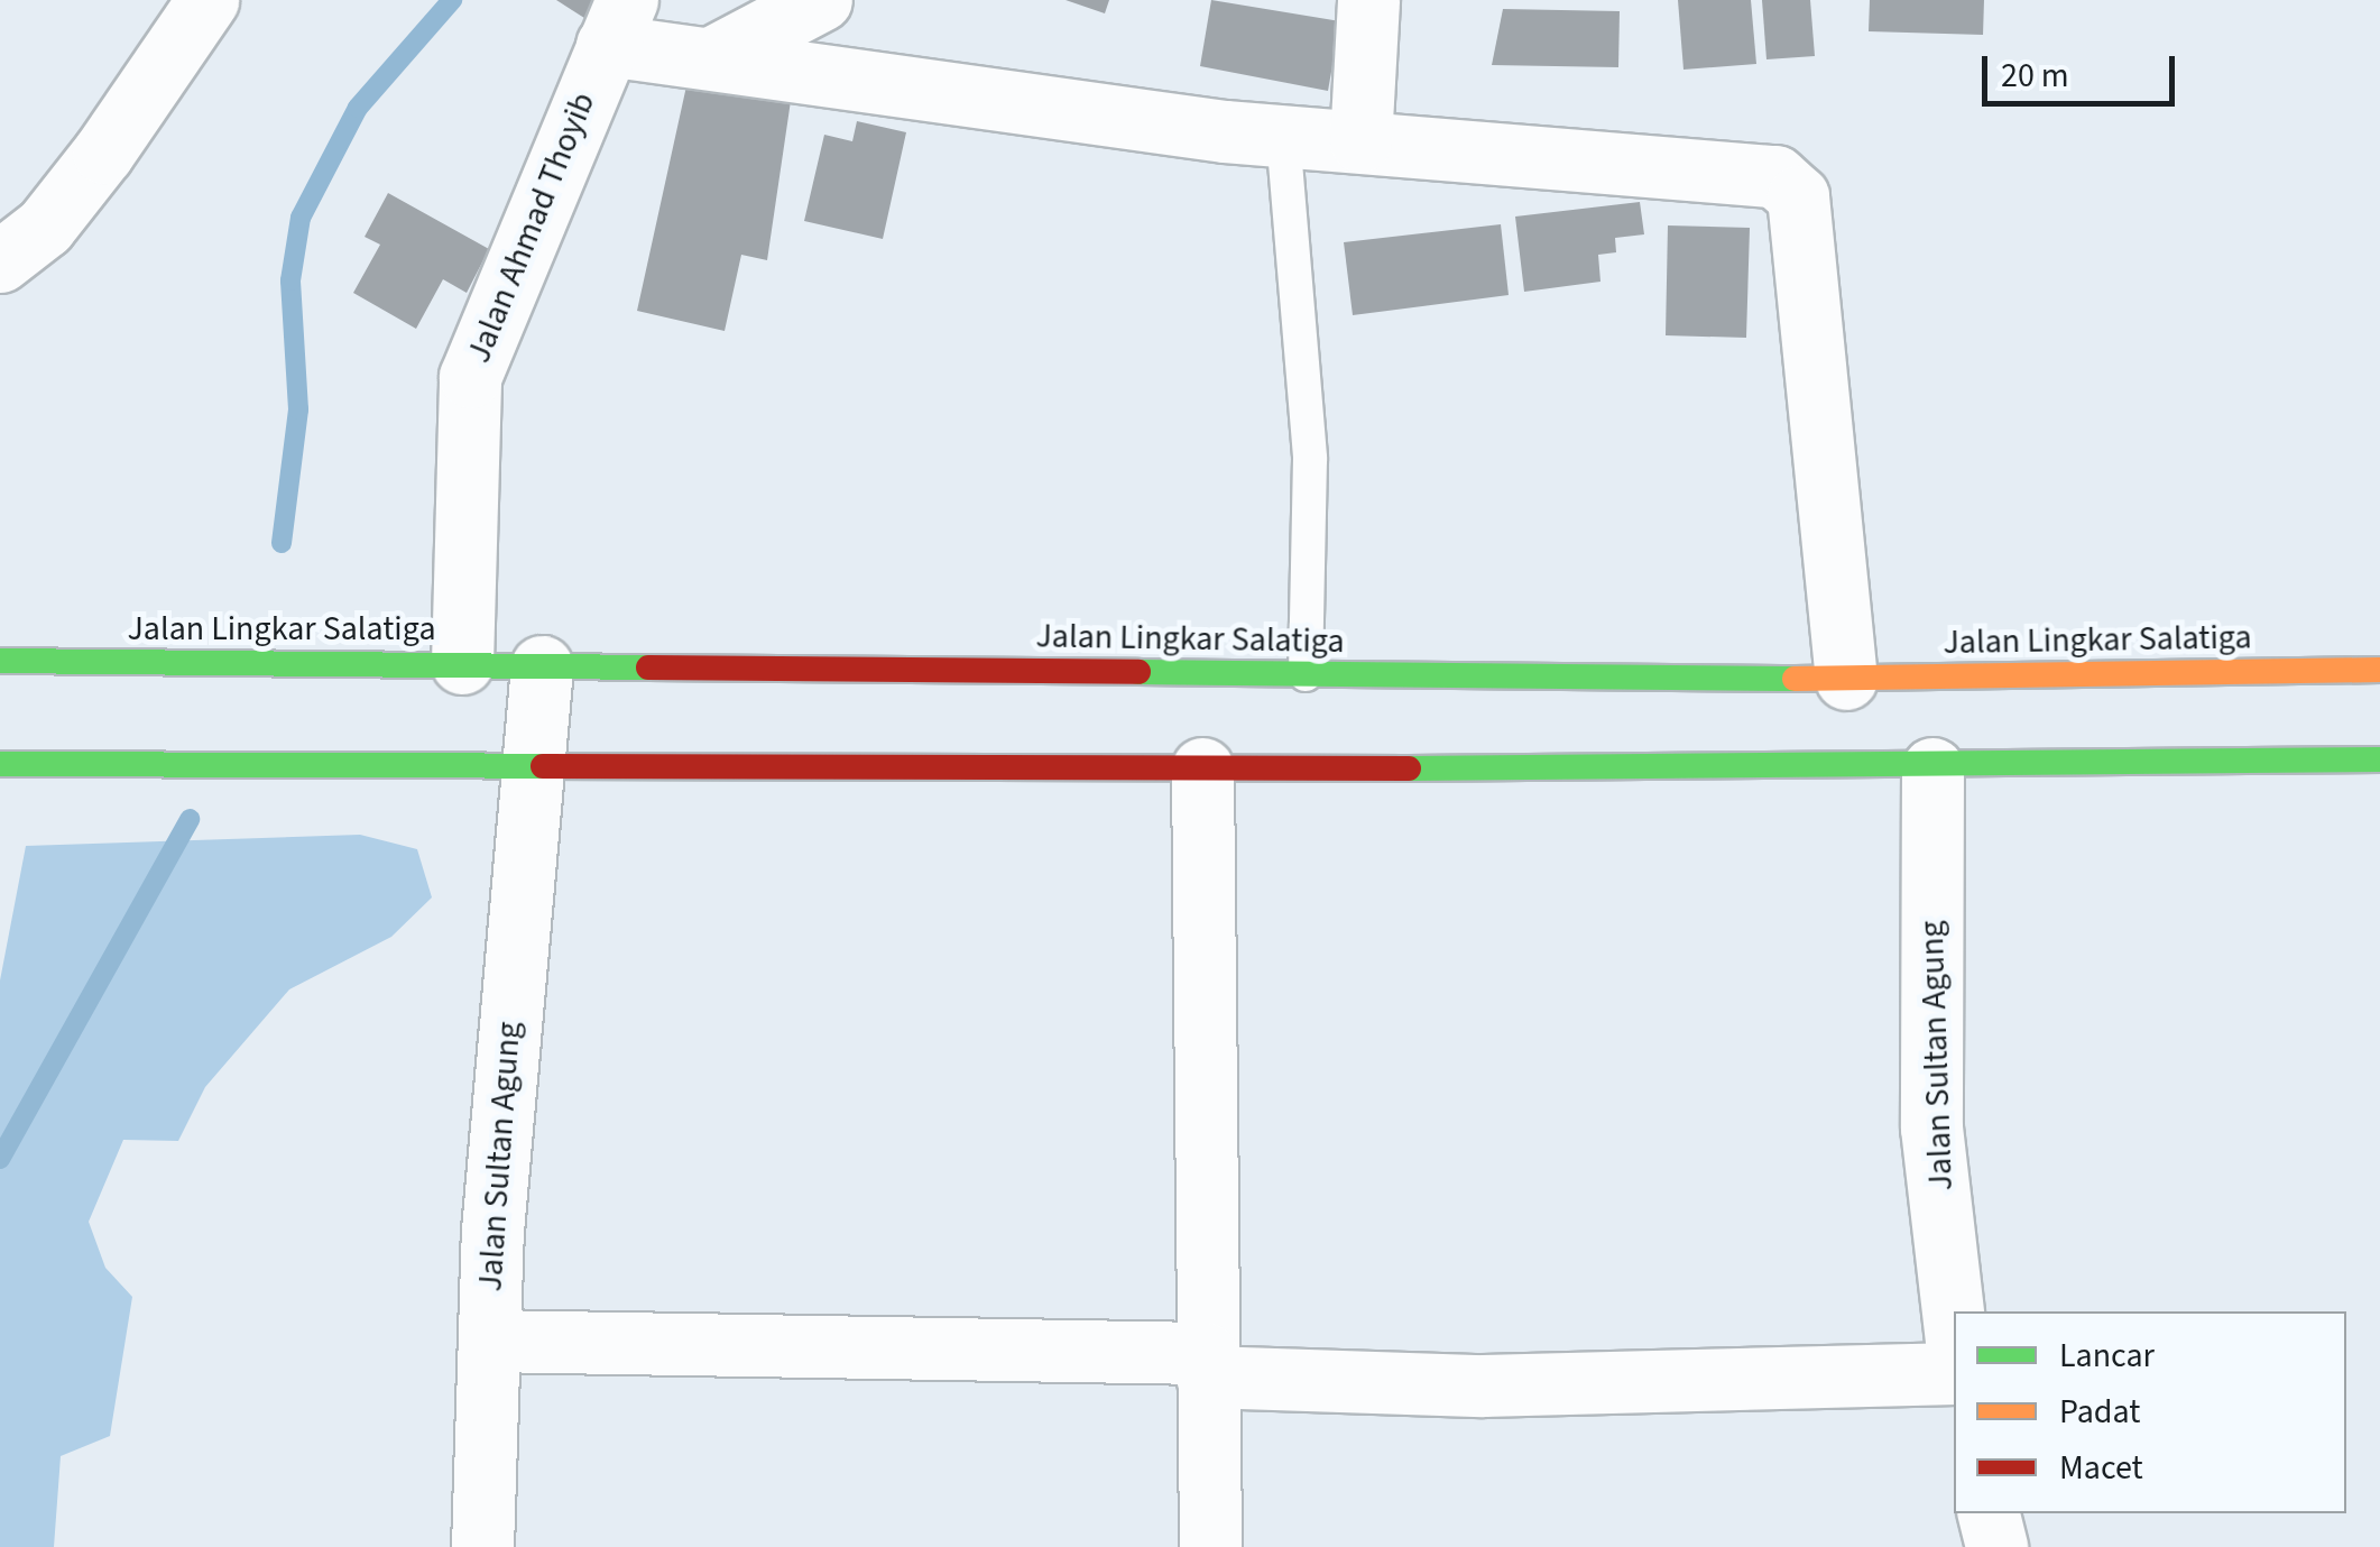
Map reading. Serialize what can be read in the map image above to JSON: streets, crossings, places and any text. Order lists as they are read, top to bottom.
{
  "streets": {
    "highway": ["Jalan Lingkar Salatiga"],
    "street": ["Jalan Ahmad Thoyib", "Jalan Sultan Agung"]
  },
  "crossings": [
    ["Jalan Ahmad Thoyib", "Jalan Lingkar Salatiga"],
    ["Jalan Lingkar Salatiga", "Jalan Sultan Agung"]
  ],
  "legend": ["Lancar", "Padat", "Macet"],
  "scale_bar": "20 m"
}
